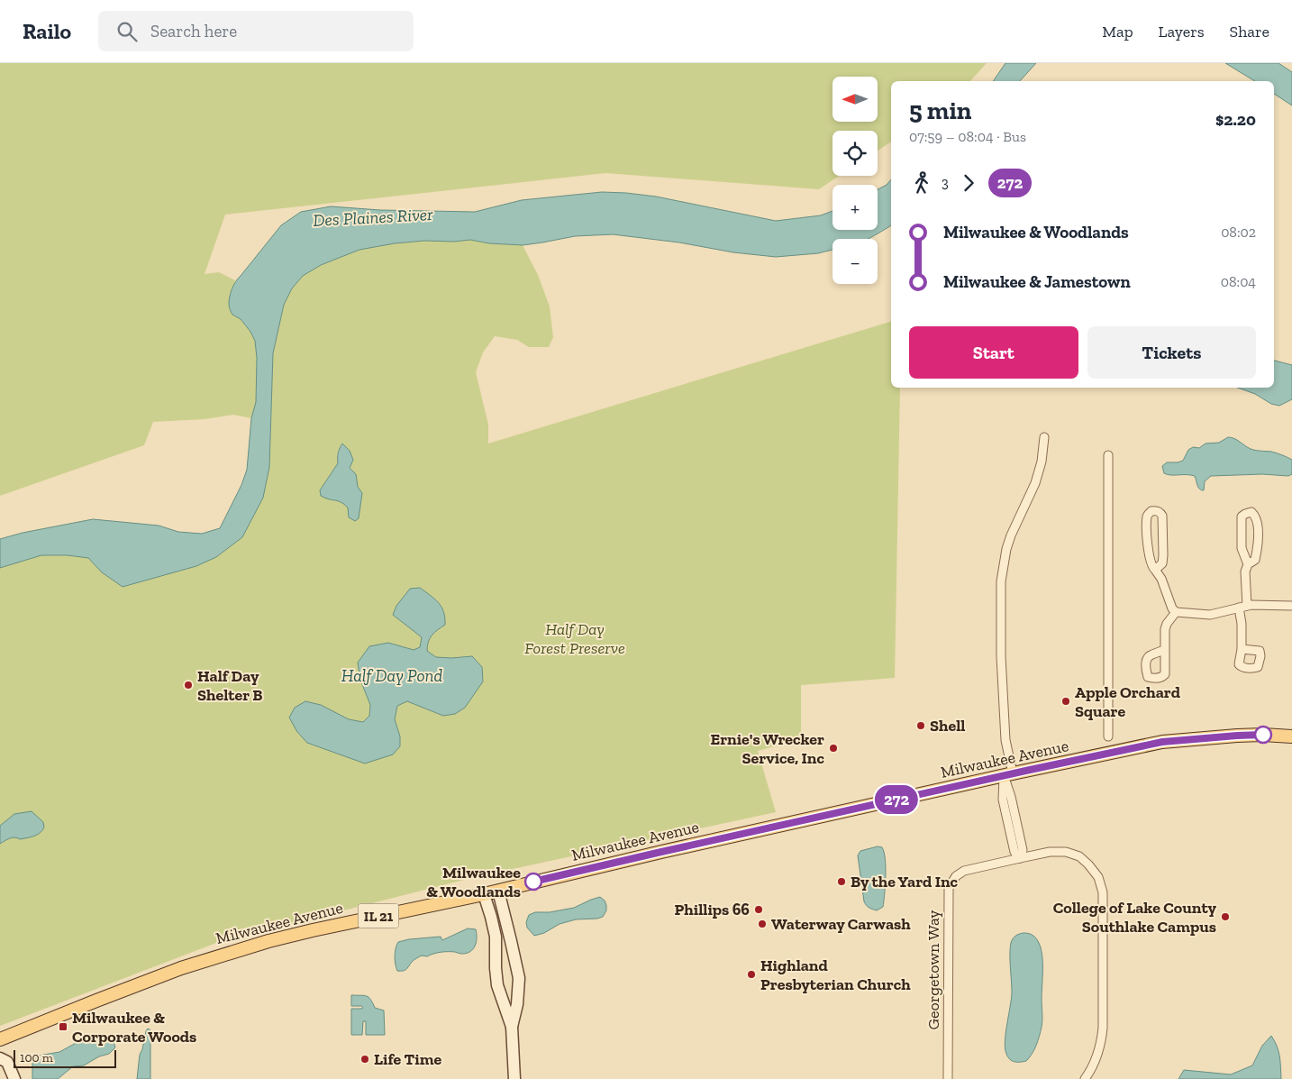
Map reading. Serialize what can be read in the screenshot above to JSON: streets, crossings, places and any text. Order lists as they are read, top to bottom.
{
  "streets": {
    "main road": ["Milwaukee Avenue", "IL 21"],
    "street": ["Georgetown Way"]
  },
  "water": ["Des Plaines River", "Half Day Pond"],
  "parks": ["Half Day Forest Preserve"],
  "places": {
    "other": [
      "Half Day Shelter B",
      "Apple Orchard Square",
      "Shell",
      "Ernie's Wrecker Service, Inc",
      "Milwaukee & Woodlands",
      "By the Yard Inc",
      "Phillips 66",
      "College of Lake County Southlake Campus",
      "Waterway Carwash",
      "Highland Presbyterian Church",
      "Life Time"
    ],
    "transit": ["Milwaukee & Corporate Woods"]
  },
  "lines": ["bus line 272"],
  "scale_bar": "100 m",
  "north": "left",
  "page": {
    "header": "Railo",
    "search": "Search here",
    "nav": ["Map", "Layers", "Share"],
    "on_map": "272",
    "map_buttons": ["+", "−"],
    "heading": ["5 min", "07:59 – 08:04 · Bus", "$2.20"],
    "legs": ["3", "272"],
    "list": [
      {
        "name": "Milwaukee & Woodlands",
        "value": "08:02"
      },
      {
        "name": "Milwaukee & Jamestown",
        "value": "08:04"
      }
    ],
    "buttons": ["Start", "Tickets"],
    "scale": "100 m"
  }
}
